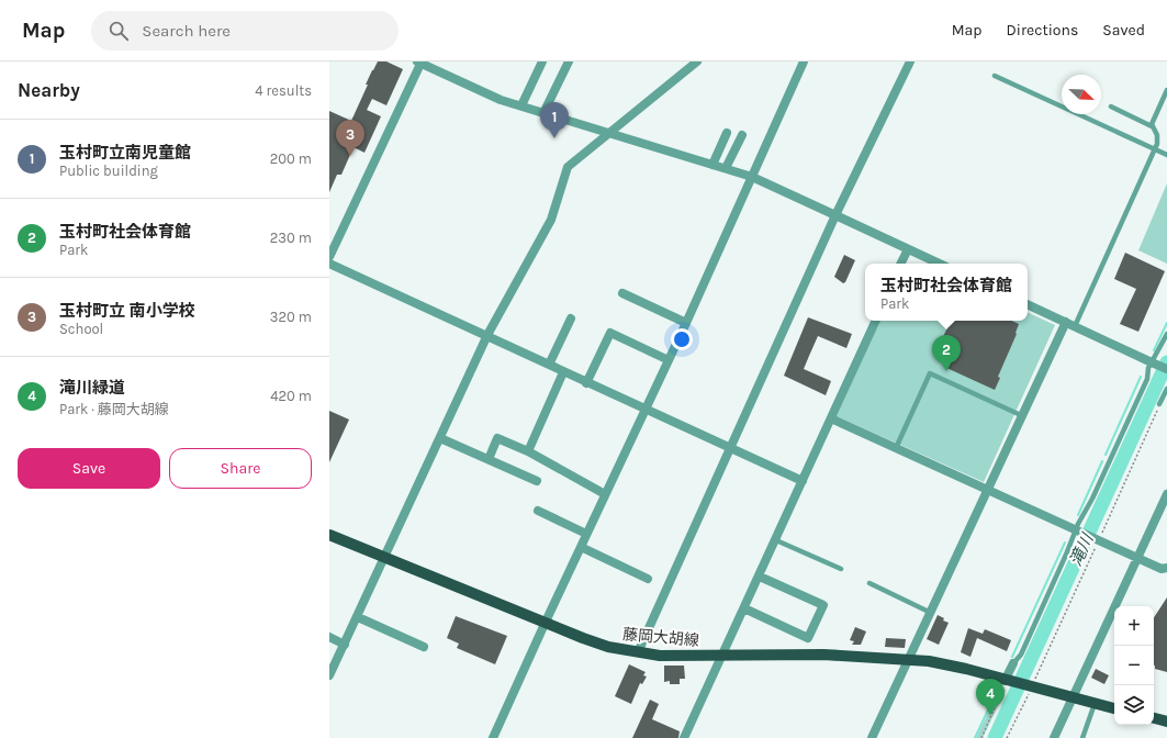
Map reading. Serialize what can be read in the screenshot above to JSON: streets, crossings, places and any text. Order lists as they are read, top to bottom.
{
  "streets": {
    "main road": ["藤岡大胡線"]
  },
  "water": ["滝川"],
  "north": "bottom right",
  "page": {
    "header": "Map",
    "search": "Search here",
    "nav": ["Map", "Directions", "Saved"],
    "heading": ["Nearby", "4 results"],
    "pins": [
      "1",
      "3",
      "2",
      "4"
    ],
    "list": [
      {
        "mark": "1",
        "name": "玉村町立南児童館",
        "note": "Public building",
        "value": "200 m"
      },
      {
        "mark": "2",
        "name": "玉村町社会体育館",
        "note": "Park",
        "value": "230 m"
      },
      {
        "mark": "3",
        "name": "玉村町立 南小学校",
        "note": "School",
        "value": "320 m"
      },
      {
        "mark": "4",
        "name": "滝川緑道",
        "note": "Park · 藤岡大胡線",
        "value": "420 m"
      }
    ],
    "popup": ["玉村町社会体育館", "Park"],
    "buttons": ["Save", "Share"],
    "map_buttons": ["+", "−"]
  }
}
